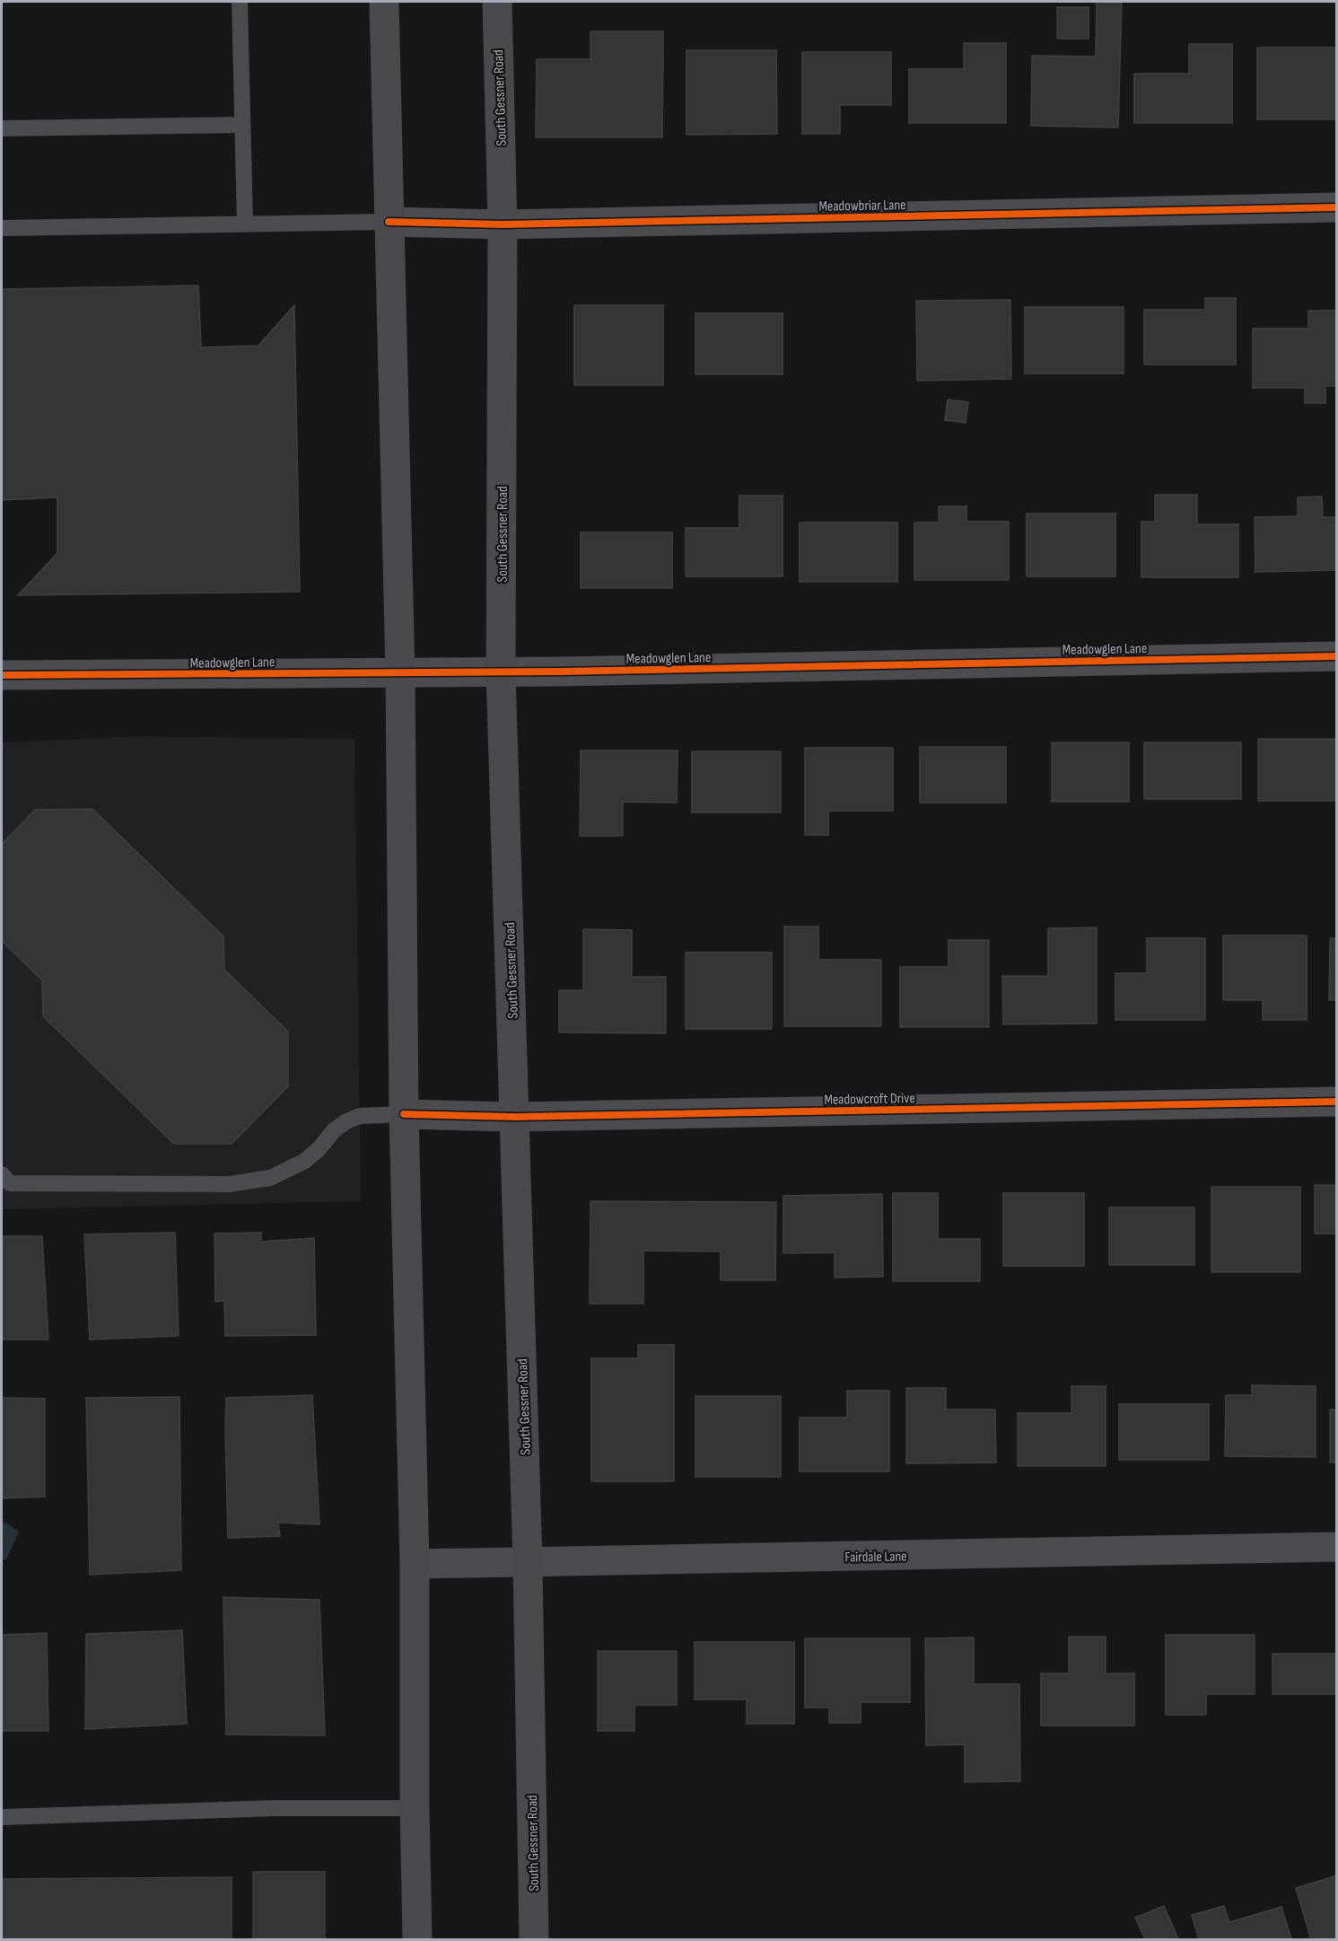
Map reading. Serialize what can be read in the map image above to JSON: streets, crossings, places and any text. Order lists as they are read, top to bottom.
{
  "streets": {
    "main road": ["South Gessner Road"],
    "street": [
      "Meadowbriar Lane",
      "Meadowglen Lane",
      "Meadowcroft Drive",
      "Fairdale Lane"
    ]
  },
  "crossings": [
    ["South Gessner Road", "Meadowbriar Lane"],
    ["South Gessner Road", "Meadowglen Lane"],
    ["South Gessner Road", "Meadowcroft Drive"],
    ["South Gessner Road", "Fairdale Lane"]
  ]
}
